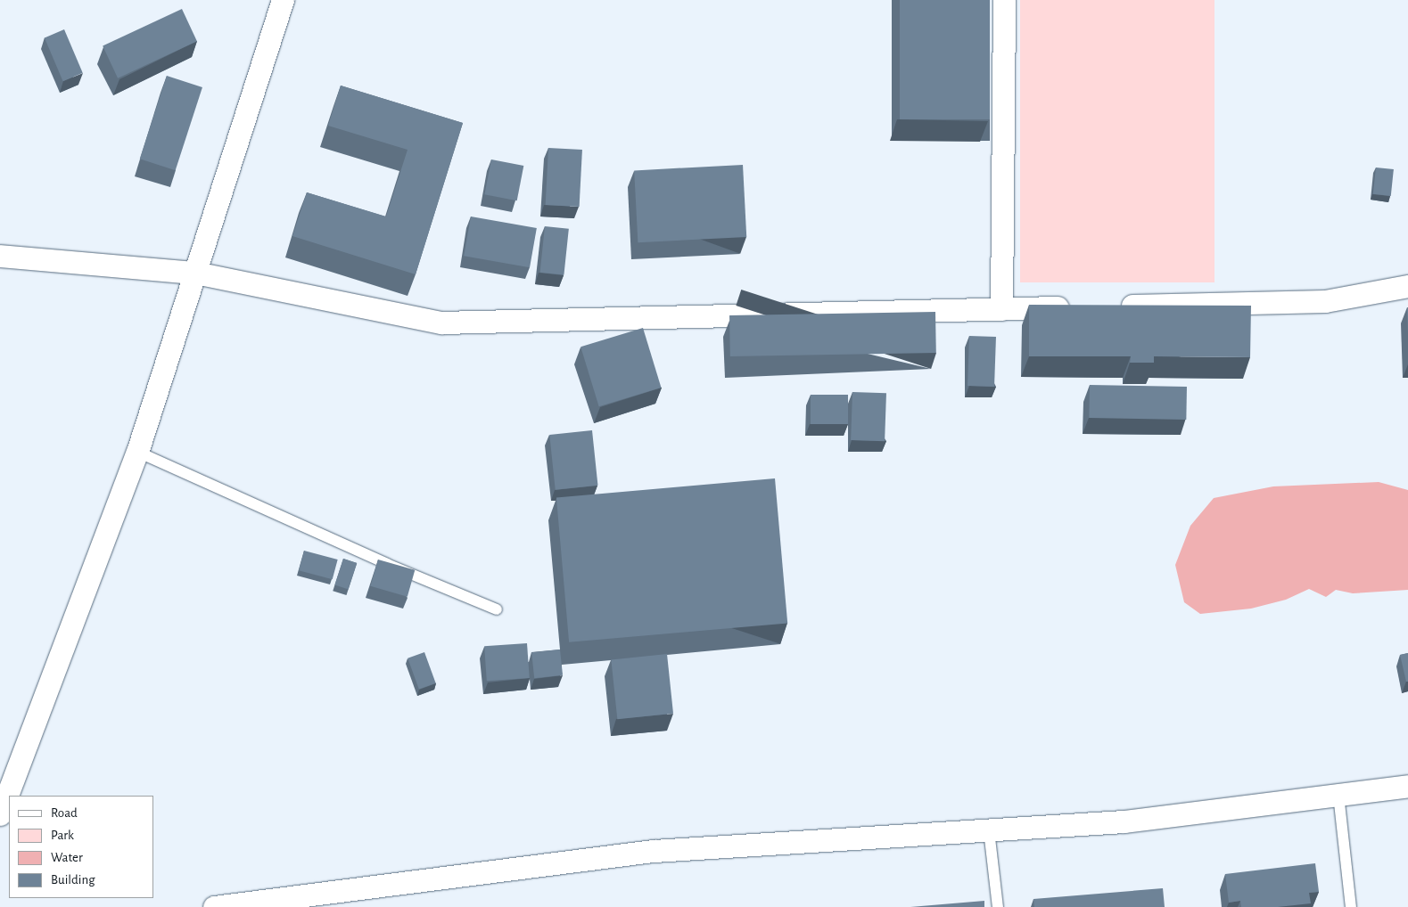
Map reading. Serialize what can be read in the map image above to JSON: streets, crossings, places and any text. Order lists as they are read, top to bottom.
{
  "legend": [
    "Road",
    "Park",
    "Water",
    "Building"
  ]
}
